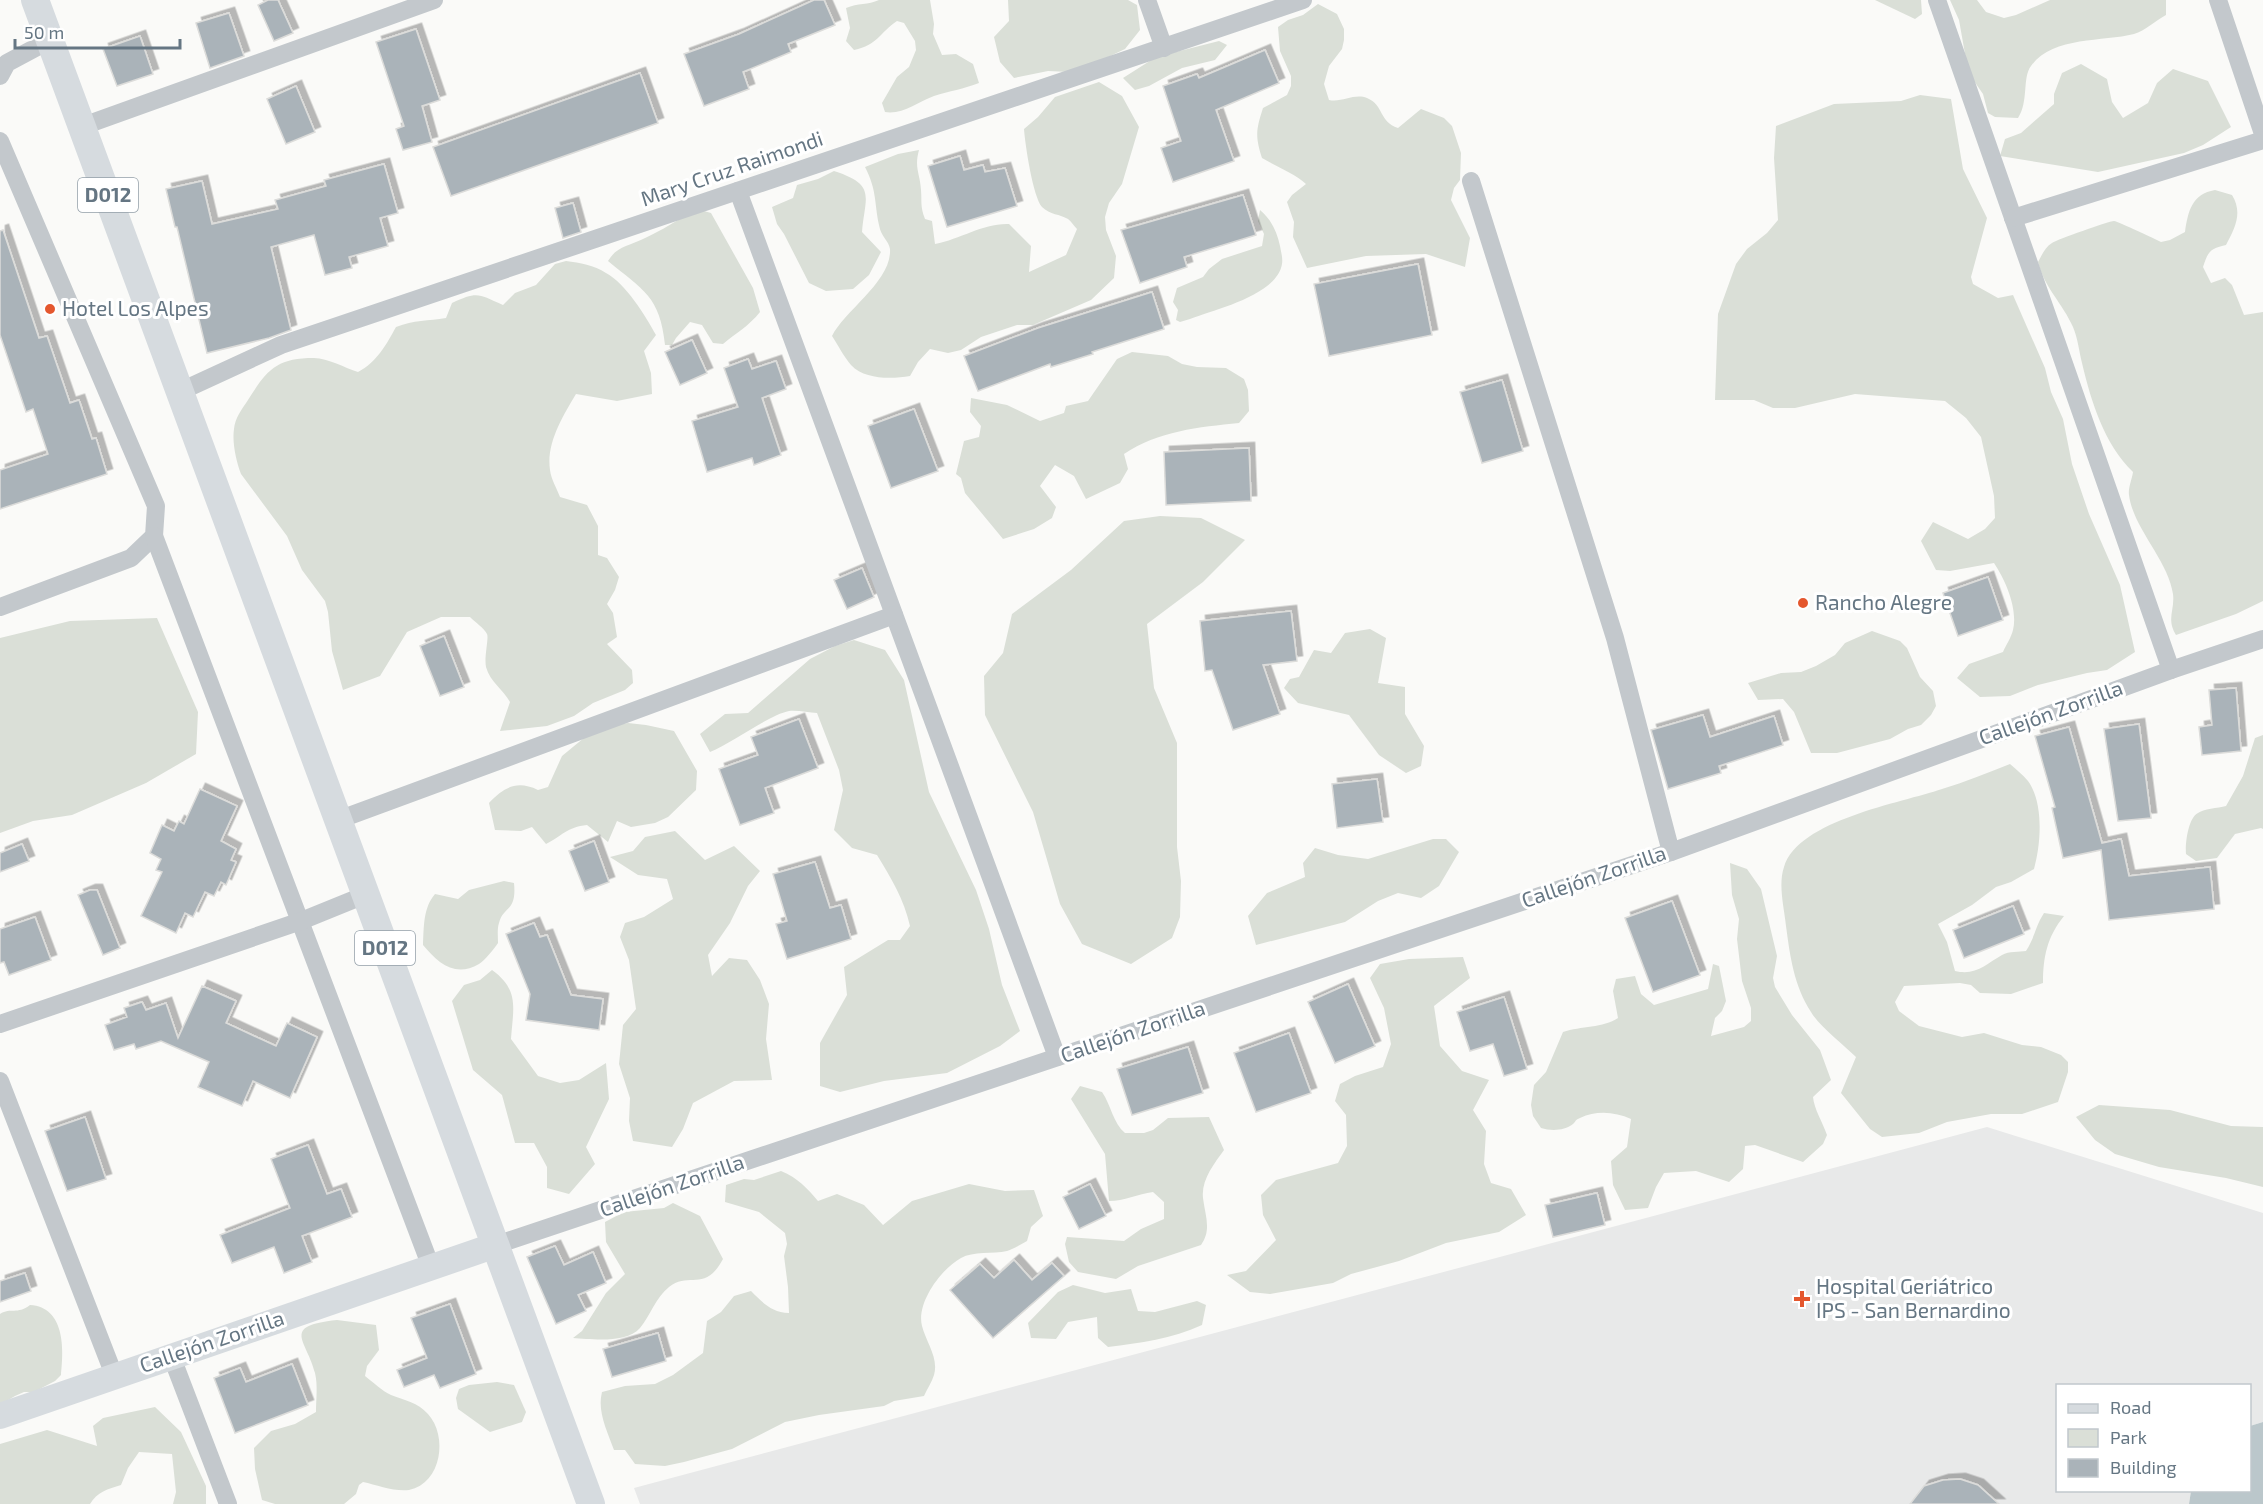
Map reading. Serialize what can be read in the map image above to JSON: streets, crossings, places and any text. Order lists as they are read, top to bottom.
{
  "streets": {
    "main road": ["D012"],
    "street": ["Mary Cruz Raimondi", "Callejón Zorrilla"]
  },
  "crossings": [
    ["Mary Cruz Raimondi", "D012"],
    ["D012", "Callejón Zorrilla"]
  ],
  "places": {
    "other": ["Hotel Los Alpes", "Rancho Alegre"],
    "health": ["Hospital Geriátrico IPS - San Bernardino"]
  },
  "legend": ["Road", "Park", "Building"],
  "scale_bar": "50 m"
}
